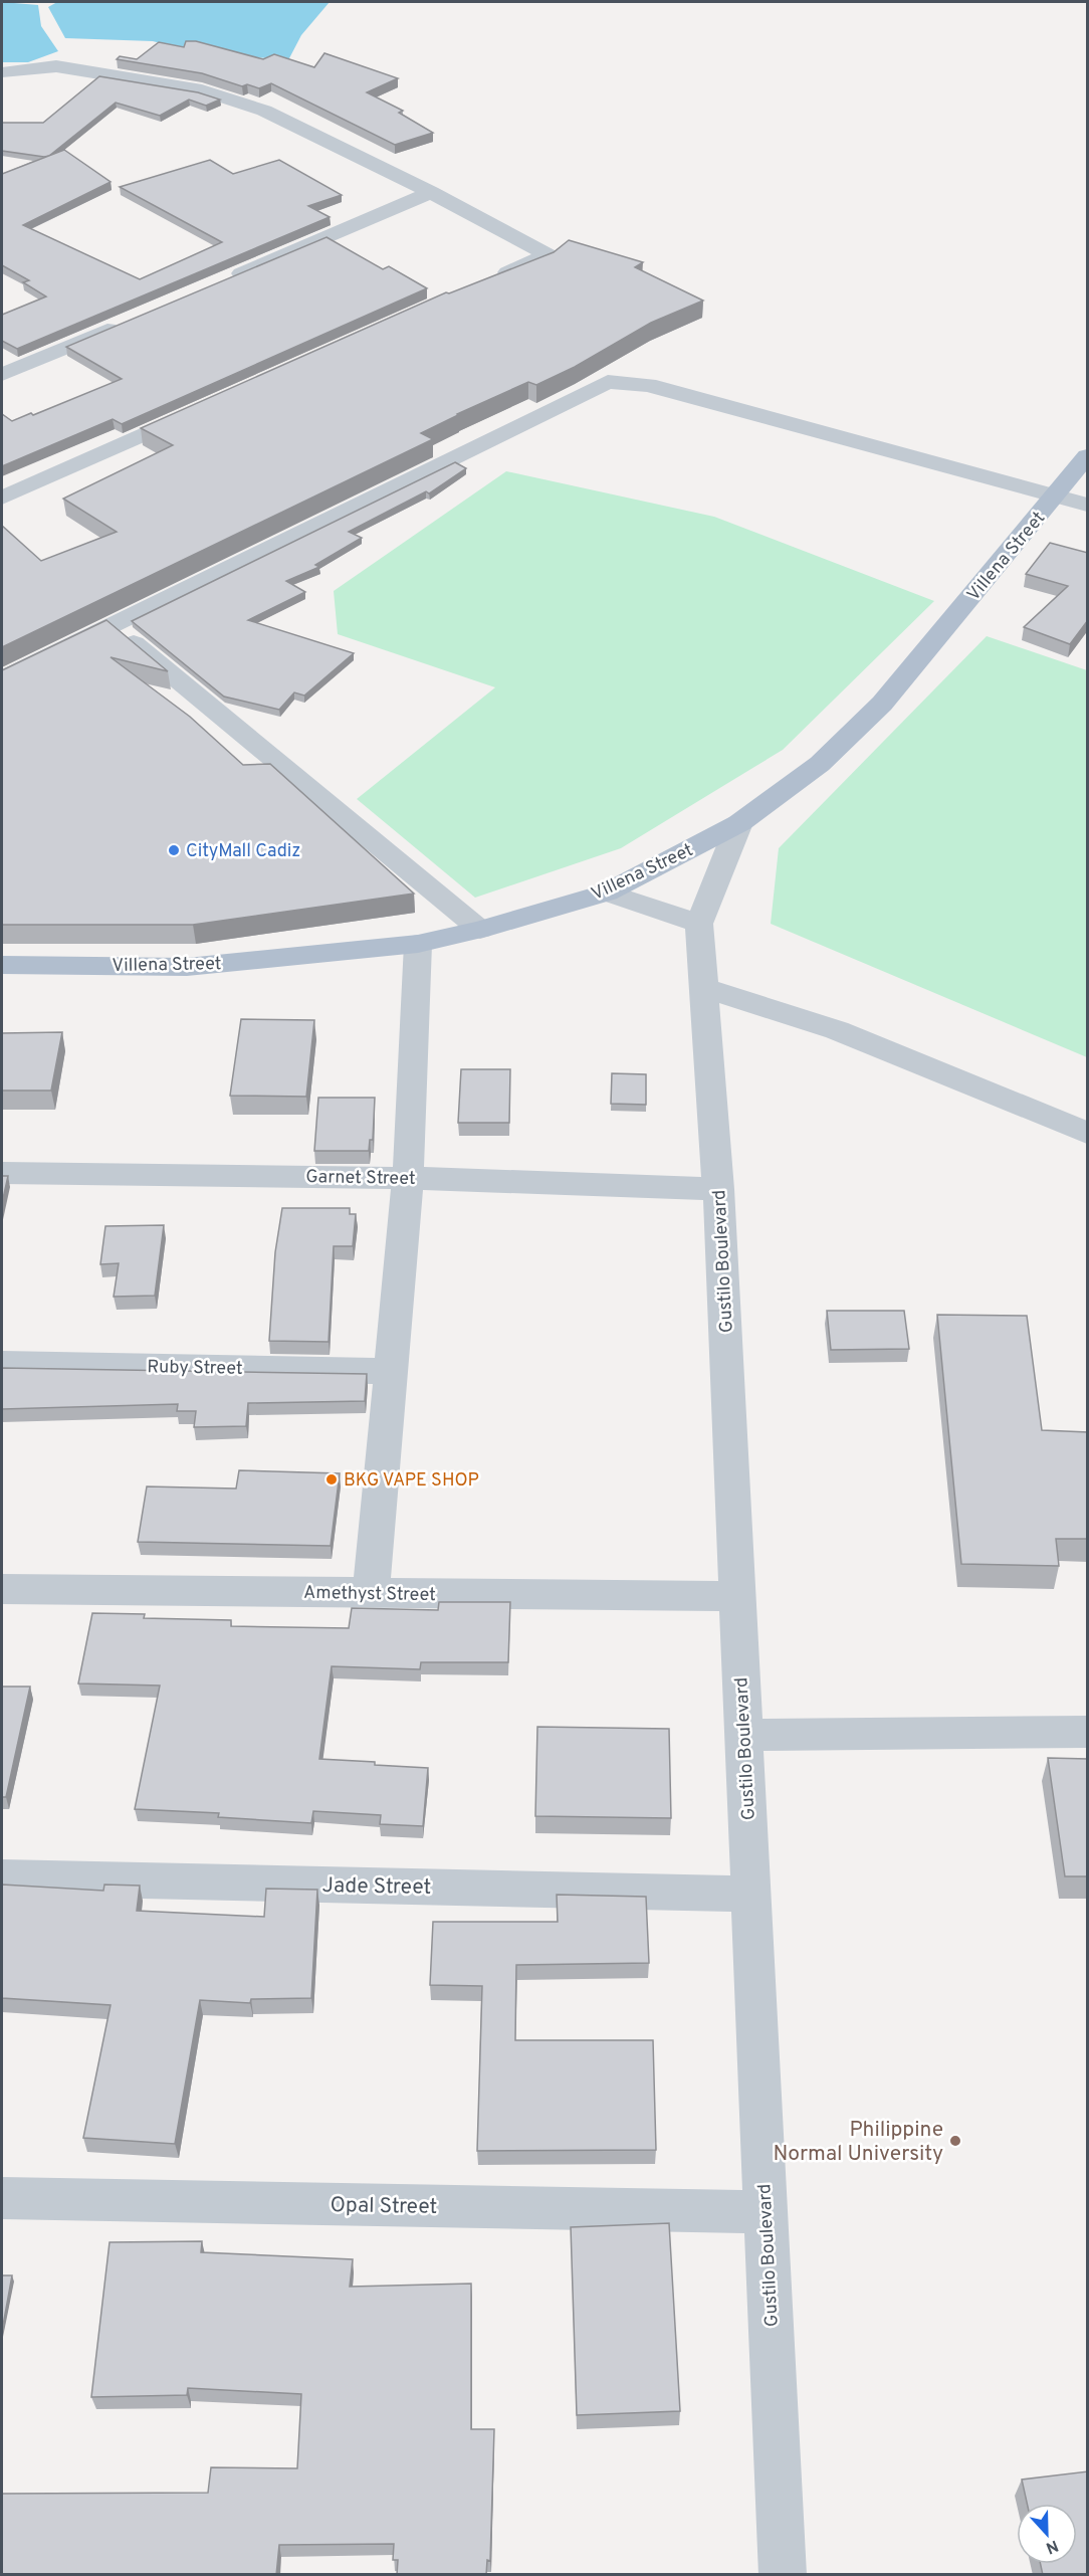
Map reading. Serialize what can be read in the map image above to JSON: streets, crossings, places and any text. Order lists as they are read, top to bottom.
{
  "streets": {
    "main road": ["Villena Street"],
    "street": [
      "Garnet Street",
      "Gustilo Boulevard",
      "Ruby Street",
      "Amethyst Street",
      "Jade Street",
      "Opal Street"
    ]
  },
  "crossings": [
    ["Villena Street", "Gustilo Boulevard"],
    ["Garnet Street", "Gustilo Boulevard"],
    ["Gustilo Boulevard", "Amethyst Street"],
    ["Gustilo Boulevard", "Jade Street"],
    ["Gustilo Boulevard", "Opal Street"]
  ],
  "places": ["CityMall Cadiz", "BKG VAPE SHOP", "Philippine Normal University"],
  "north": "bottom"
}
